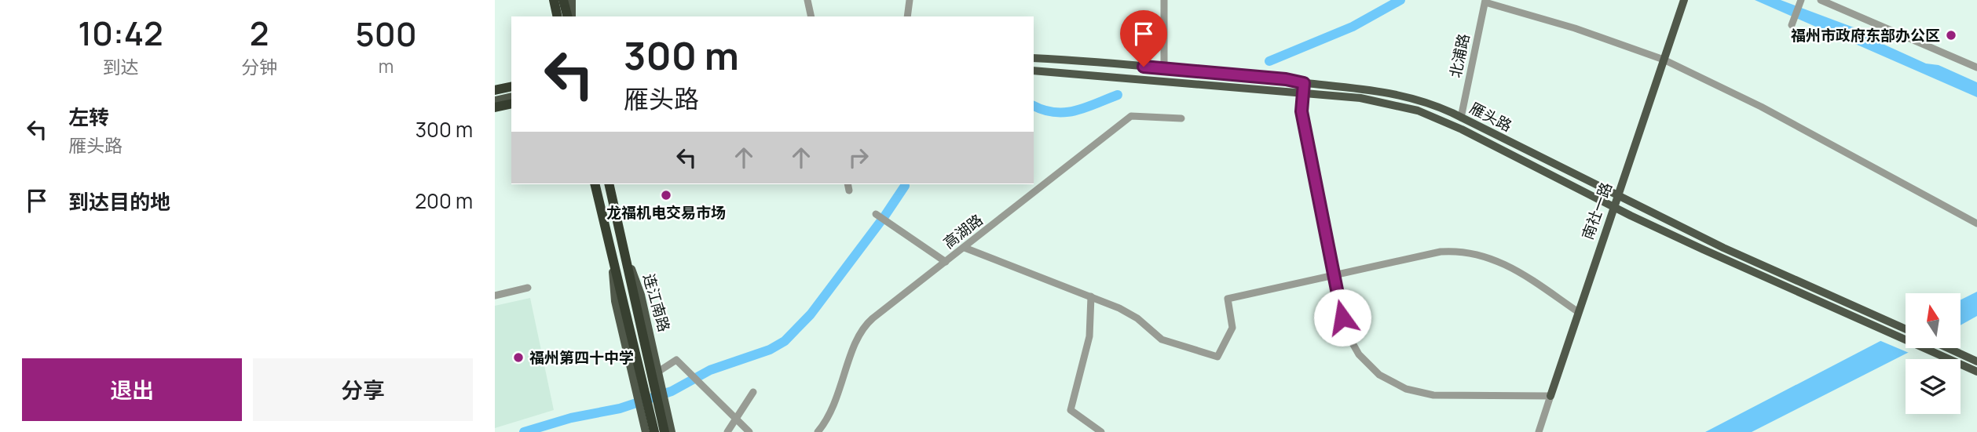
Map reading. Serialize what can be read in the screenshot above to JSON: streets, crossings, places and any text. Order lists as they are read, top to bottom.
{
  "streets": {
    "highway": ["连江南路"],
    "main road": ["雁头路", "南社一路"],
    "street": ["北浦路", "高湖路"]
  },
  "crossings": [
    ["北浦路", "雁头路"],
    ["雁头路", "南社一路"]
  ],
  "places": ["福州市政府东部办公区", "龙福机电交易市场", "福州第四十中学"],
  "north": "top",
  "page": {
    "eta": [
      "10:42",
      "到达",
      "2",
      "分钟",
      "500",
      "m"
    ],
    "turn": ["300 m", "雁头路"],
    "list": [
      {
        "name": "左转",
        "note": "雁头路",
        "value": "300 m"
      },
      {
        "name": "到达目的地",
        "value": "200 m"
      }
    ],
    "buttons": ["退出", "分享"]
  }
}
